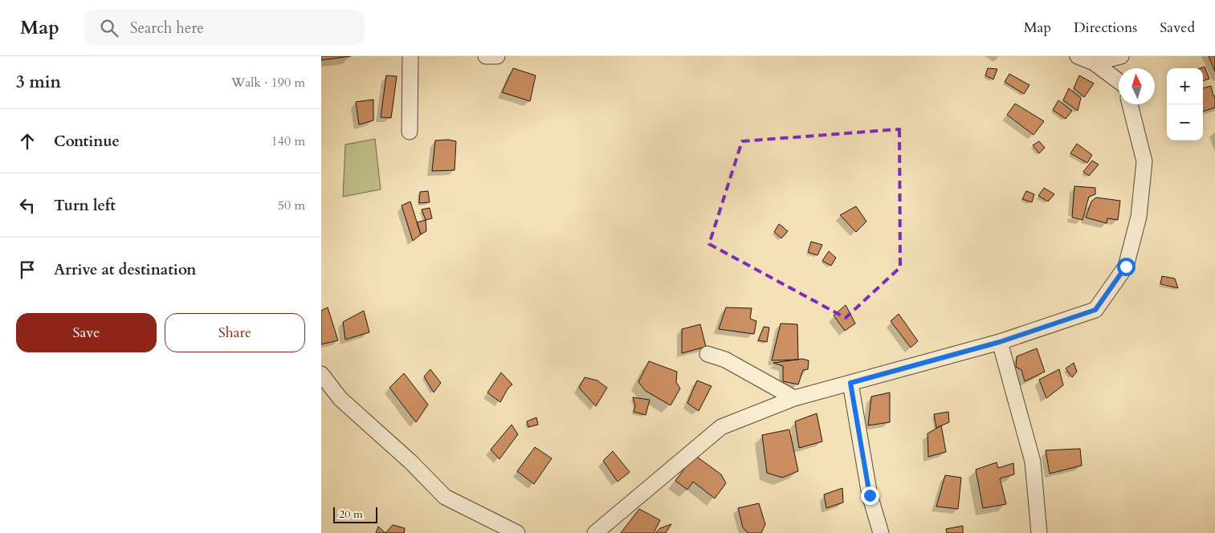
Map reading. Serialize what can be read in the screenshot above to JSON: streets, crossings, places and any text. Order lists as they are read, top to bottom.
{
  "scale_bar": "20 m",
  "north": "top",
  "page": {
    "header": "Map",
    "search": "Search here",
    "nav": ["Map", "Directions", "Saved"],
    "heading": ["3 min", "Walk · 190 m"],
    "map_buttons": ["+", "−"],
    "list": [
      ["Continue", "140 m"],
      ["Turn left", "50 m"],
      "Arrive at destination"
    ],
    "buttons": ["Save", "Share"],
    "scale": "20 m"
  }
}
